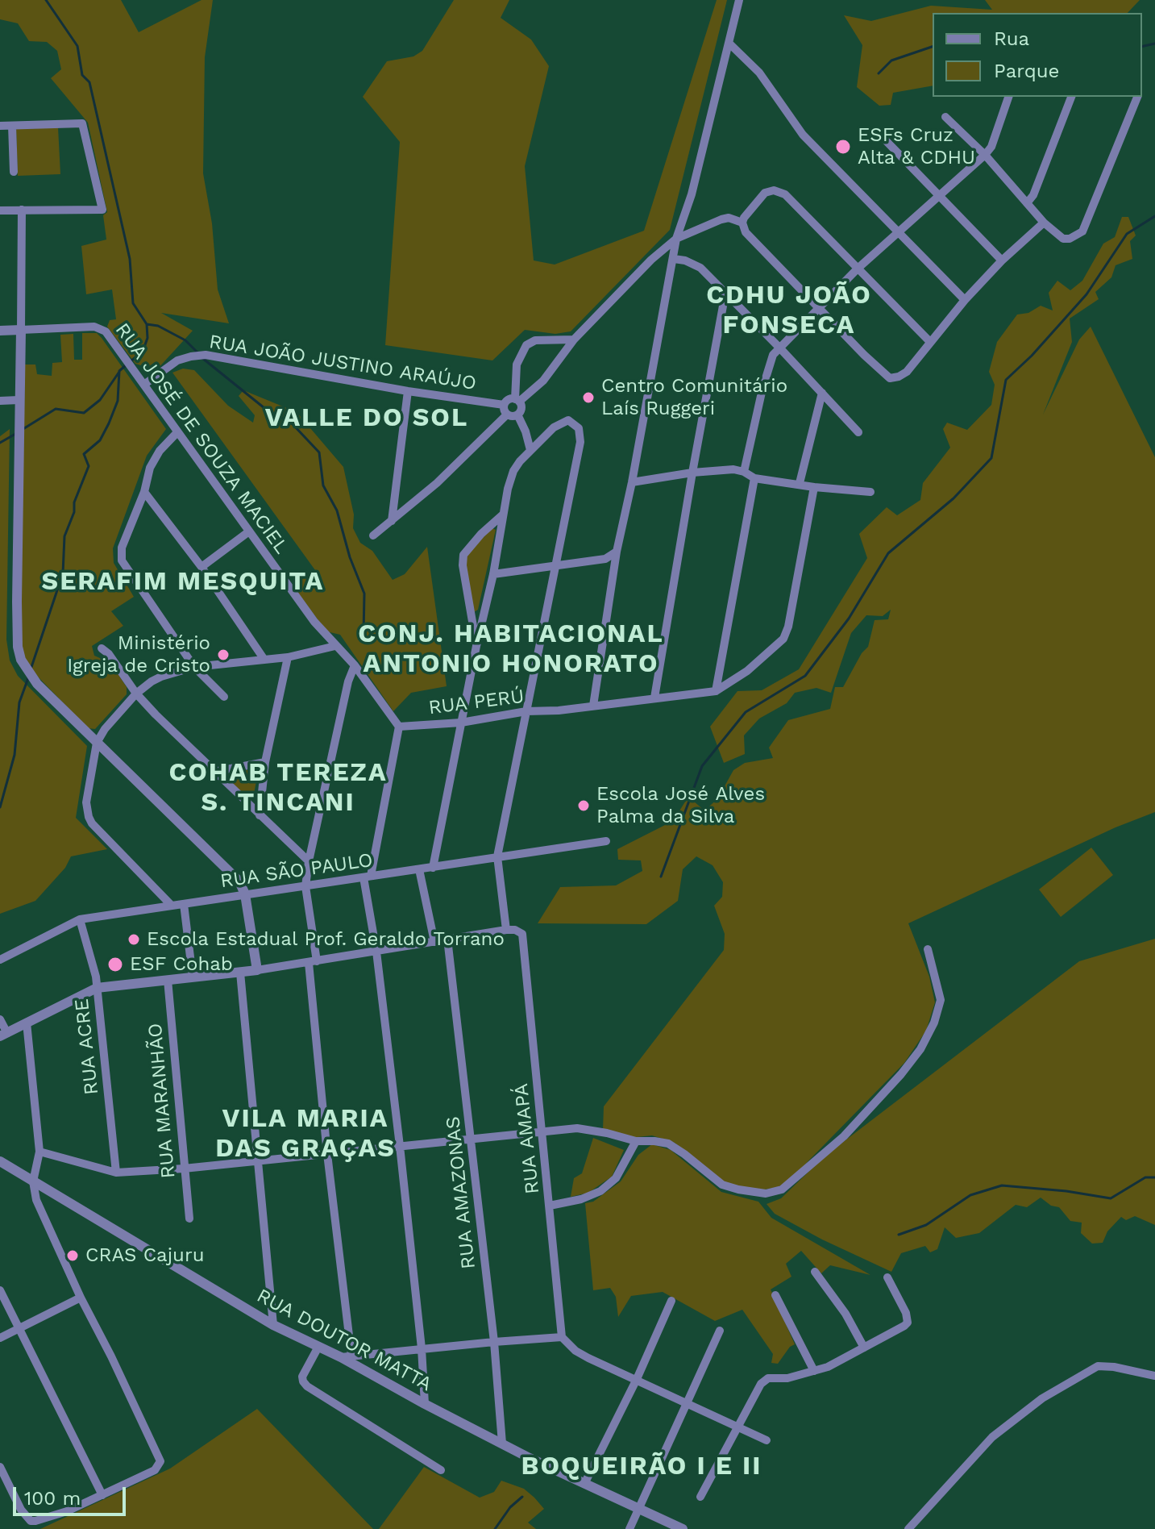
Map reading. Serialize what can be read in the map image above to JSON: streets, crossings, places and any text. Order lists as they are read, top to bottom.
{
  "streets": {
    "street": [
      "RUA JOÃO JUSTINO ARAÚJO",
      "RUA JOSÉ DE SOUZA MACIEL",
      "RUA PERÚ",
      "RUA SÃO PAULO",
      "RUA ACRE",
      "RUA MARANHÃO",
      "RUA AMAPÁ",
      "RUA AMAZONAS",
      "RUA DOUTOR MATTA"
    ]
  },
  "crossings": [
    ["RUA JOÃO JUSTINO ARAÚJO", "RUA JOSÉ DE SOUZA MACIEL"],
    ["RUA JOSÉ DE SOUZA MACIEL", "RUA PERÚ"],
    ["RUA SÃO PAULO", "RUA ACRE"],
    ["RUA AMAZONAS", "RUA DOUTOR MATTA"]
  ],
  "districts": [
    "CDHU JOÃO FONSECA",
    "VALLE DO SOL",
    "SERAFIM MESQUITA",
    "CONJ. HABITACIONAL ANTONIO HONORATO",
    "COHAB TEREZA S. TINCANI",
    "VILA MARIA DAS GRAÇAS",
    "BOQUEIRÃO I E II"
  ],
  "places": [
    "ESFs Cruz Alta & CDHU",
    "Centro Comunitário Laís Ruggeri",
    "Ministério Igreja de Cristo",
    "Escola José Alves Palma da Silva",
    "Escola Estadual Prof. Geraldo Torrano",
    "ESF Cohab",
    "CRAS Cajuru"
  ],
  "legend": ["Rua", "Parque"],
  "scale_bar": "100 m"
}
